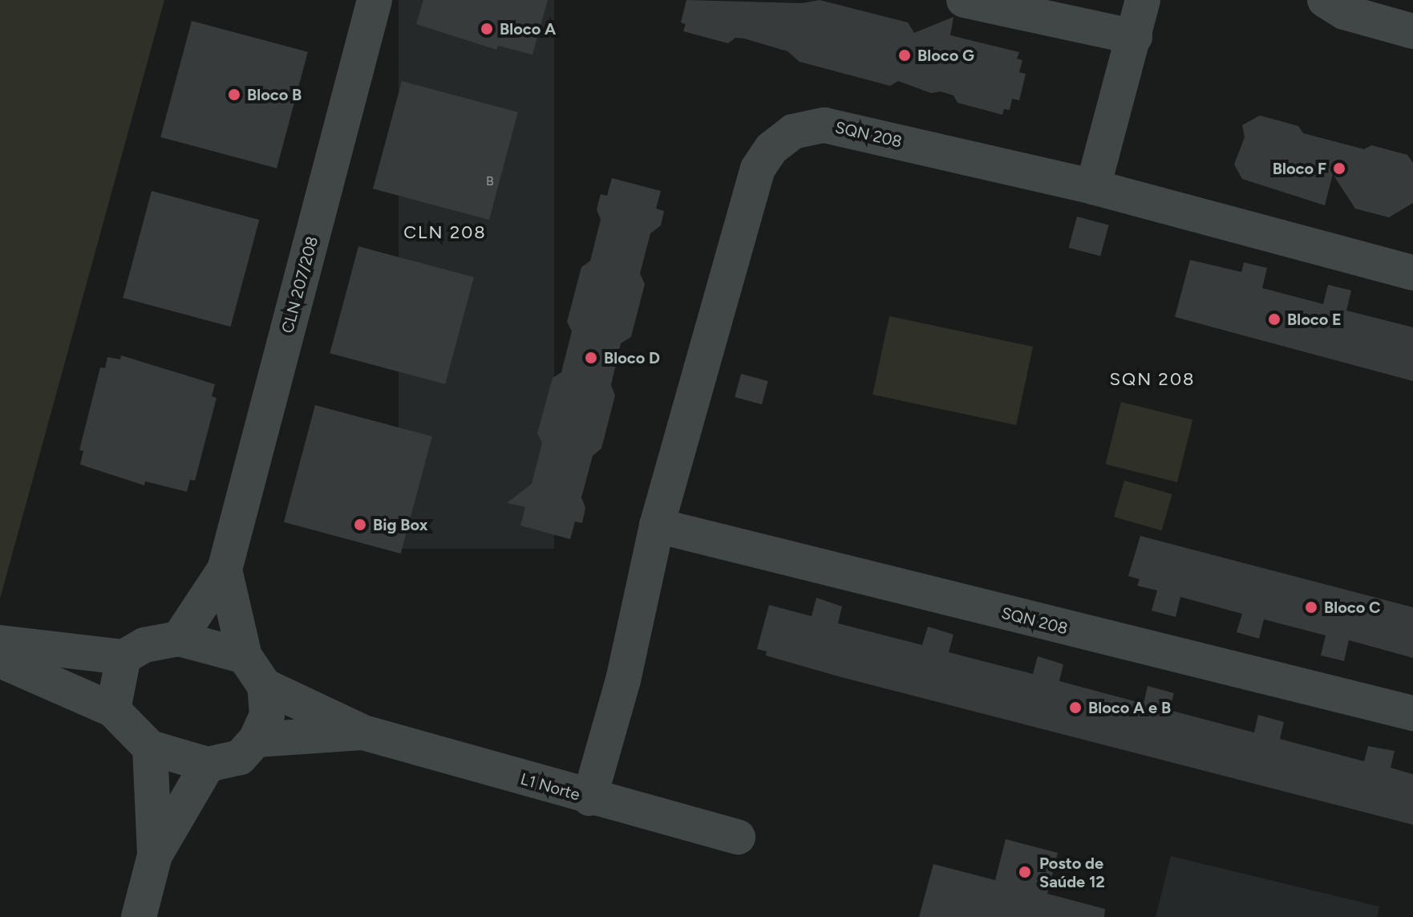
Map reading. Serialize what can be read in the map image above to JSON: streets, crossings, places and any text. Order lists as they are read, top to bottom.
{
  "streets": {
    "street": ["SQN 208", "CLN 207/208", "L1 Norte"]
  },
  "crossings": [
    ["SQN 208", "L1 Norte"],
    ["CLN 207/208", "L1 Norte"]
  ],
  "districts": ["CLN 208", "SQN 208"],
  "places": [
    "Bloco A",
    "Bloco G",
    "Bloco B",
    "Bloco F",
    "Bloco E",
    "Bloco D",
    "Big Box",
    "Bloco C",
    "Bloco A e B",
    "Posto de Saúde 12"
  ],
  "house_numbers": ["B"]
}
